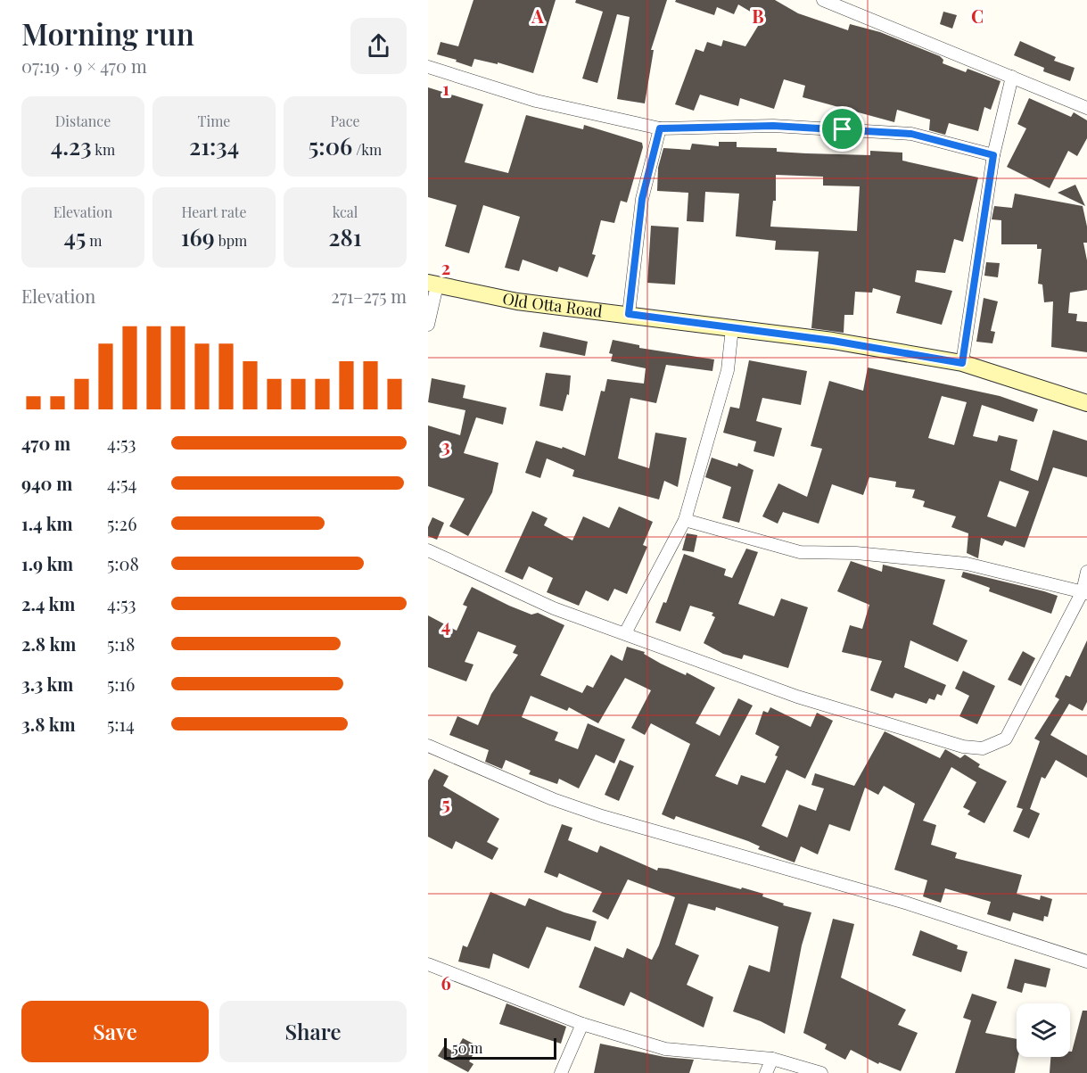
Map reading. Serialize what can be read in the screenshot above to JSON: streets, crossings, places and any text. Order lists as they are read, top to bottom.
{
  "streets": {
    "street": ["Old Otta Road"]
  },
  "scale_bar": "50 m",
  "page": {
    "heading": ["Morning run", "07:19 · 9 × 470 m"],
    "stats": [
      ["Distance", "4.23 km"],
      ["Time", "21:34"],
      ["Pace", "5:06 /km"],
      ["Elevation", "45 m"],
      ["Heart rate", "169 bpm"],
      ["kcal", "281"]
    ],
    "chart": ["Elevation", "271–275 m"],
    "list": [
      {
        "name": "470 m",
        "note": "4:53"
      },
      {
        "name": "940 m",
        "note": "4:54"
      },
      {
        "name": "1.4 km",
        "note": "5:26"
      },
      {
        "name": "1.9 km",
        "note": "5:08"
      },
      {
        "name": "2.4 km",
        "note": "4:53"
      },
      {
        "name": "2.8 km",
        "note": "5:18"
      },
      {
        "name": "3.3 km",
        "note": "5:16"
      },
      {
        "name": "3.8 km",
        "note": "5:14"
      }
    ],
    "buttons": ["Save", "Share"],
    "scale": "50 m"
  },
  "grid": {
    "columns": ["A", "B", "C"],
    "rows": [
      "1",
      "2",
      "3",
      "4",
      "5",
      "6"
    ]
  }
}
